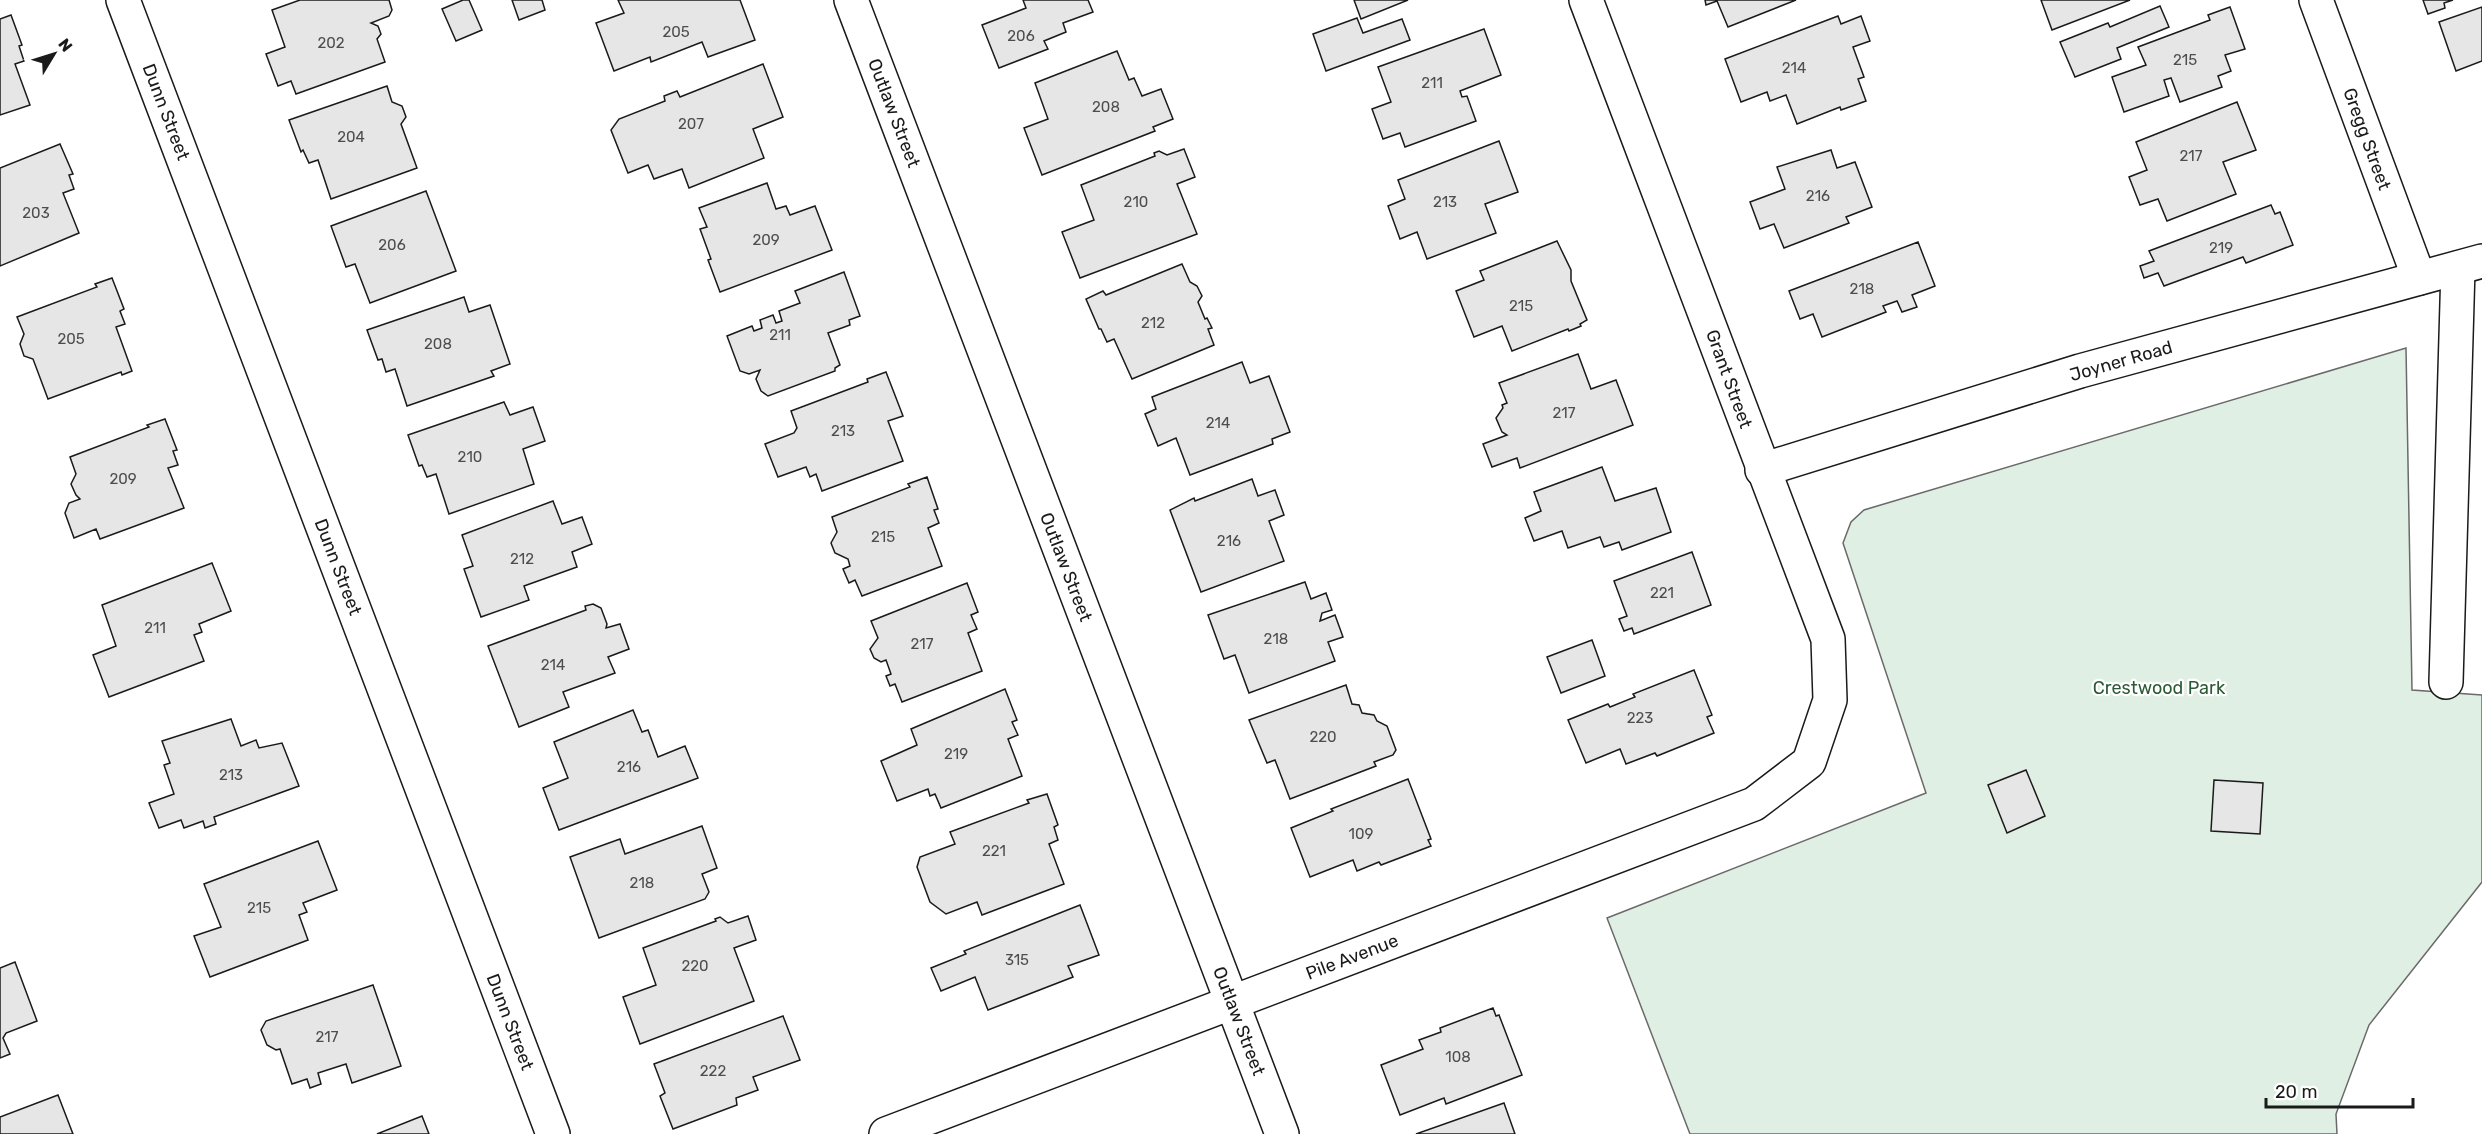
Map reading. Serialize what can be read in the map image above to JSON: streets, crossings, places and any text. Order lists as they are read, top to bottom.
{
  "streets": {
    "street": [
      "Dunn Street",
      "Outlaw Street",
      "Gregg Street",
      "Joyner Road",
      "Grant Street",
      "Pile Avenue"
    ]
  },
  "crossings": [
    ["Outlaw Street", "Pile Avenue"],
    ["Gregg Street", "Joyner Road"],
    ["Joyner Road", "Grant Street"],
    ["Grant Street", "Pile Avenue"]
  ],
  "parks": ["Crestwood Park"],
  "house_numbers": [
    "205",
    "206",
    "202",
    "215",
    "214",
    "211",
    "208",
    "207",
    "204",
    "217",
    "216",
    "210",
    "213",
    "203",
    "209",
    "206",
    "219",
    "218",
    "215",
    "212",
    "211",
    "205",
    "208",
    "217",
    "214",
    "213",
    "210",
    "209",
    "215",
    "216",
    "212",
    "221",
    "211",
    "218",
    "217",
    "214",
    "223",
    "220",
    "219",
    "216",
    "213",
    "109",
    "221",
    "218",
    "215",
    "315",
    "220",
    "217",
    "108",
    "222"
  ],
  "scale_bar": "20 m",
  "north": "top right"
}
